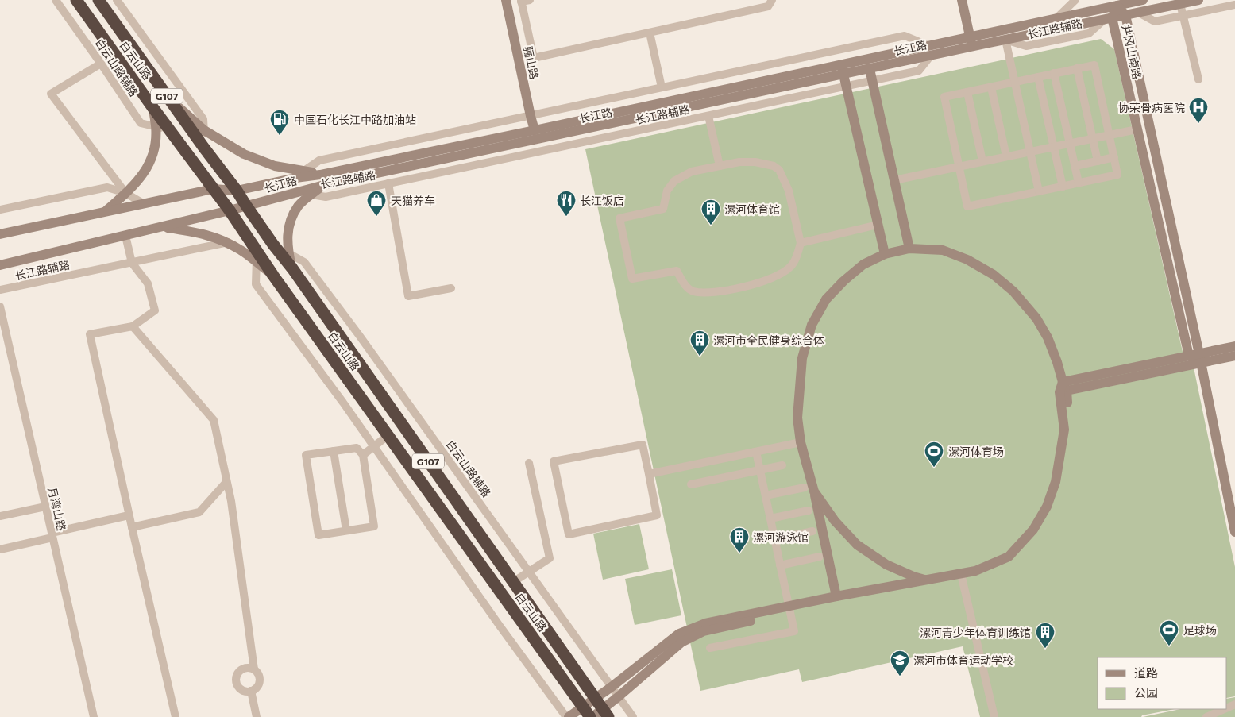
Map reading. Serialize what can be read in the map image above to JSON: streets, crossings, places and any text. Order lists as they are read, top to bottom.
{
  "streets": {
    "highway": ["白云山路", "G107"],
    "street": [
      "长江路辅路",
      "长江路",
      "井冈山南路",
      "骊山路",
      "白云山路辅路",
      "月湾山路"
    ]
  },
  "crossings": [
    ["长江路辅路", "长江路"],
    ["长江路辅路", "骊山路"],
    ["长江路", "井冈山南路"],
    ["长江路", "白云山路"],
    ["长江路", "骊山路"],
    ["白云山路", "白云山路辅路"]
  ],
  "places": {
    "hospital": ["协荣骨病医院"],
    "fuel station": ["中国石化长江中路加油站"],
    "shop": ["天猫养车"],
    "restaurant": ["长江饭店"],
    "building": [
      "漯河体育馆",
      "漯河市全民健身综合体",
      "漯河游泳馆",
      "漯河青少年体育训练馆"
    ],
    "sports": ["漯河体育场", "足球场"],
    "school or university": ["漯河市体育运动学校"]
  },
  "legend": ["道路", "公园"]
}
